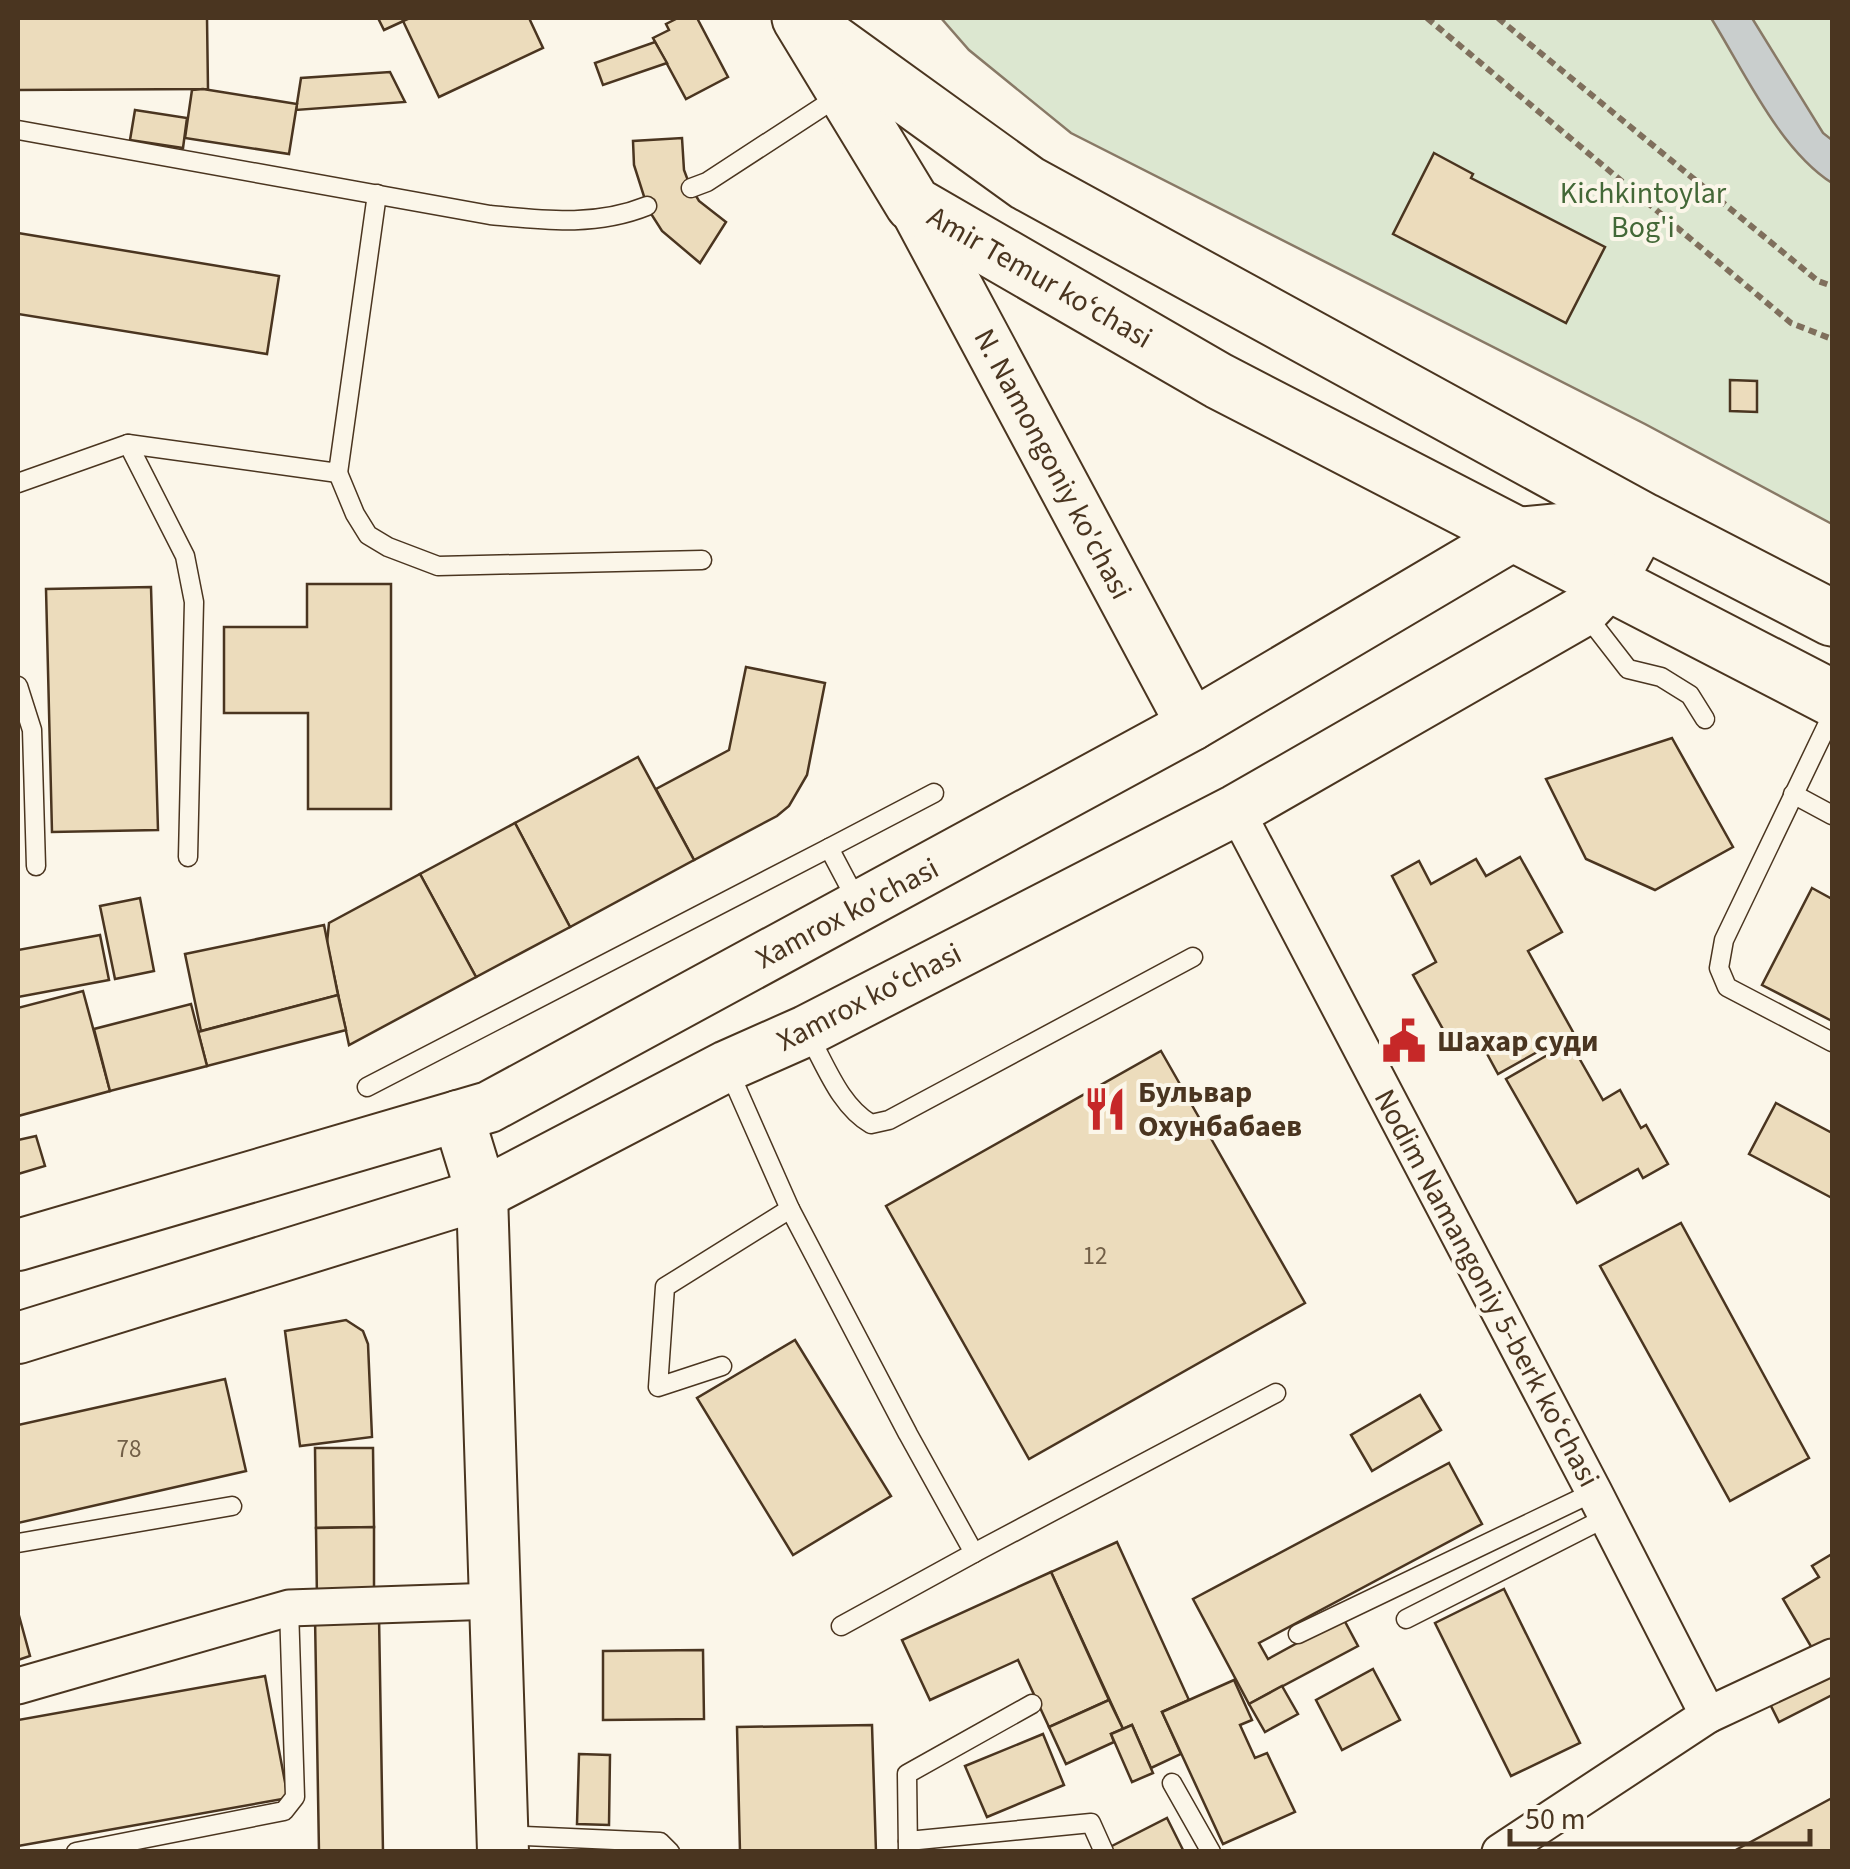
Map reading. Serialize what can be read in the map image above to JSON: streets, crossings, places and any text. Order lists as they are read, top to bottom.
{
  "streets": {
    "main road": [
      "Amir Temur koʻchasi",
      "N. Namongoniy ko'chasi",
      "Xamrox ko'chasi",
      "Xamrox koʻchasi"
    ],
    "street": ["Nodim Namangoniy 5-berk koʻchasi"]
  },
  "crossings": [
    ["Amir Temur koʻchasi", "N. Namongoniy ko'chasi"],
    ["Amir Temur koʻchasi", "Xamrox ko'chasi"],
    ["Amir Temur koʻchasi", "Xamrox koʻchasi"],
    ["N. Namongoniy ko'chasi", "Xamrox ko'chasi"],
    ["Xamrox koʻchasi", "Nodim Namangoniy 5-berk koʻchasi"]
  ],
  "parks": ["Kichkintoylar Bog'i"],
  "places": {
    "public building": ["Шахар суди"],
    "restaurant": ["Бульвар Охунбабаев"]
  },
  "house_numbers": ["12", "78"],
  "scale_bar": "50 m"
}
